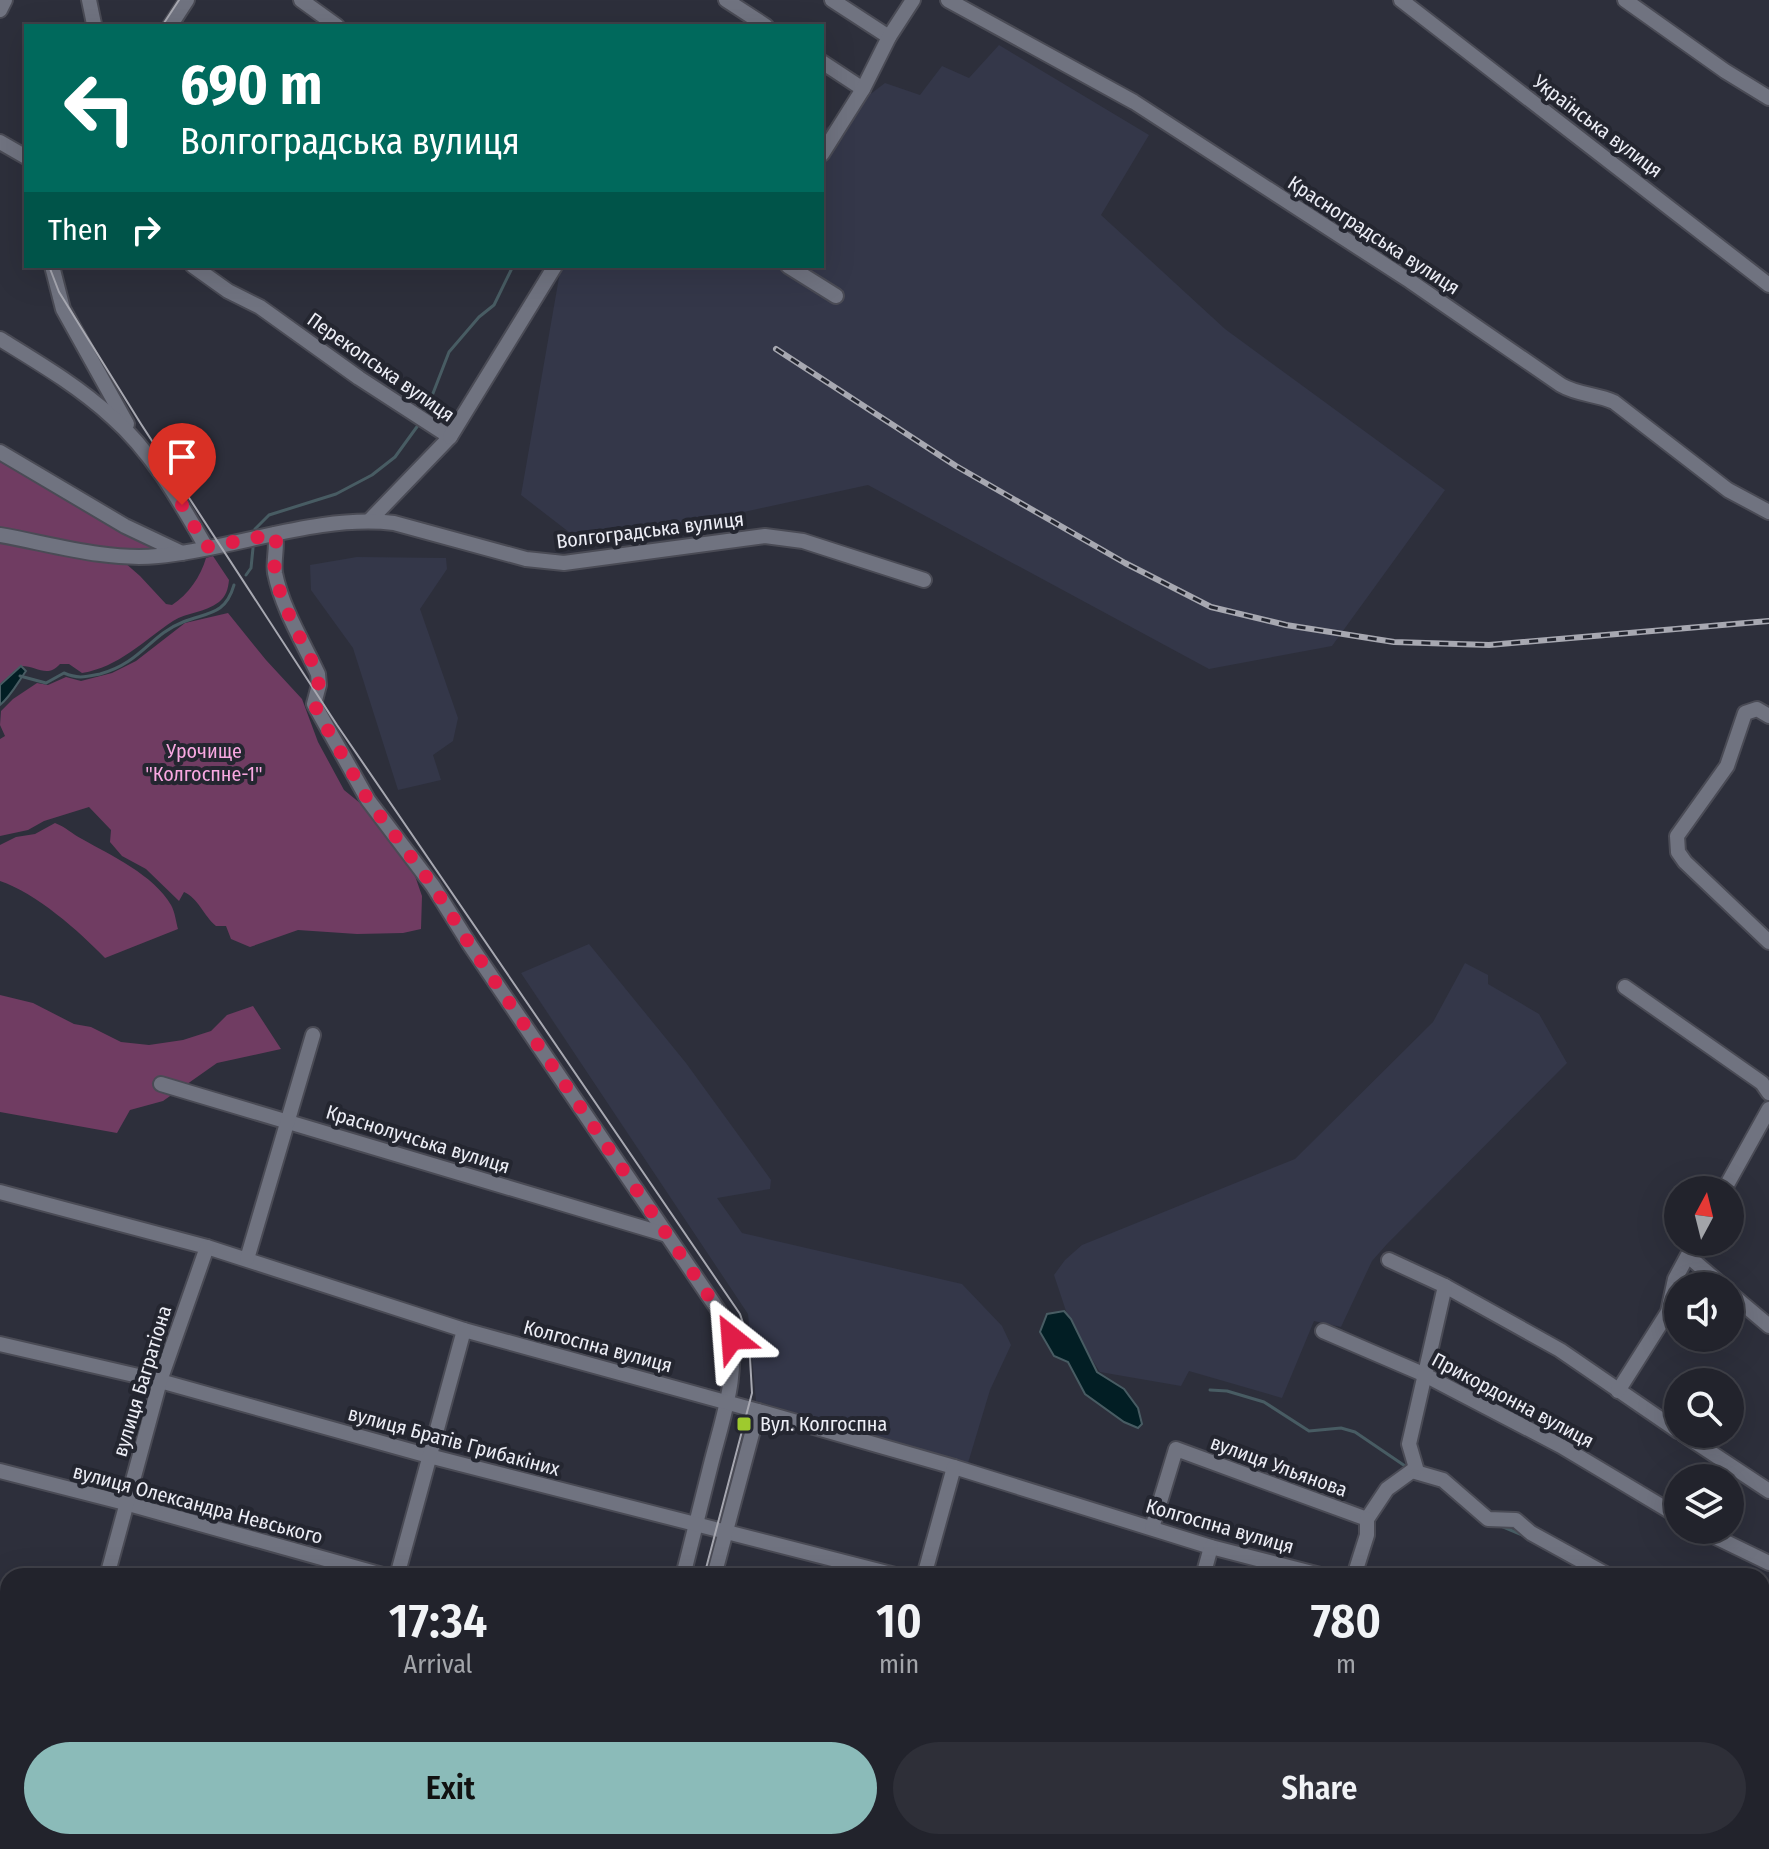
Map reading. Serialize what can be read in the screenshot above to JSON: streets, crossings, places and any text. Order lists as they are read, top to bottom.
{
  "streets": {
    "street": [
      "Українська вулиця",
      "Красноградська вулиця",
      "Перекопська вулиця",
      "Волгоградська вулиця",
      "Краснолучська вулиця",
      "Колгоспна вулиця",
      "вулиця Багратіона",
      "Прикордонна вулиця",
      "вулиця Братів Грибакіних",
      "вулиця Ульянова",
      "вулиця Олександра Невського"
    ]
  },
  "crossings": [
    ["Перекопська вулиця", "Волгоградська вулиця"],
    ["Колгоспна вулиця", "вулиця Багратіона"],
    ["Колгоспна вулиця", "вулиця Ульянова"],
    ["вулиця Багратіона", "вулиця Братів Грибакіних"],
    ["вулиця Багратіона", "вулиця Олександра Невського"]
  ],
  "parks": ["Урочище \"Колгоспне-1\""],
  "places": {
    "transit": ["Вул. Колгоспна"]
  },
  "north": "top",
  "page": {
    "turn": ["690 m", "Волгоградська вулиця"],
    "then": "Then",
    "eta": [
      "17:34",
      "Arrival",
      "10",
      "min",
      "780",
      "m"
    ],
    "buttons": ["Exit", "Share"]
  }
}
